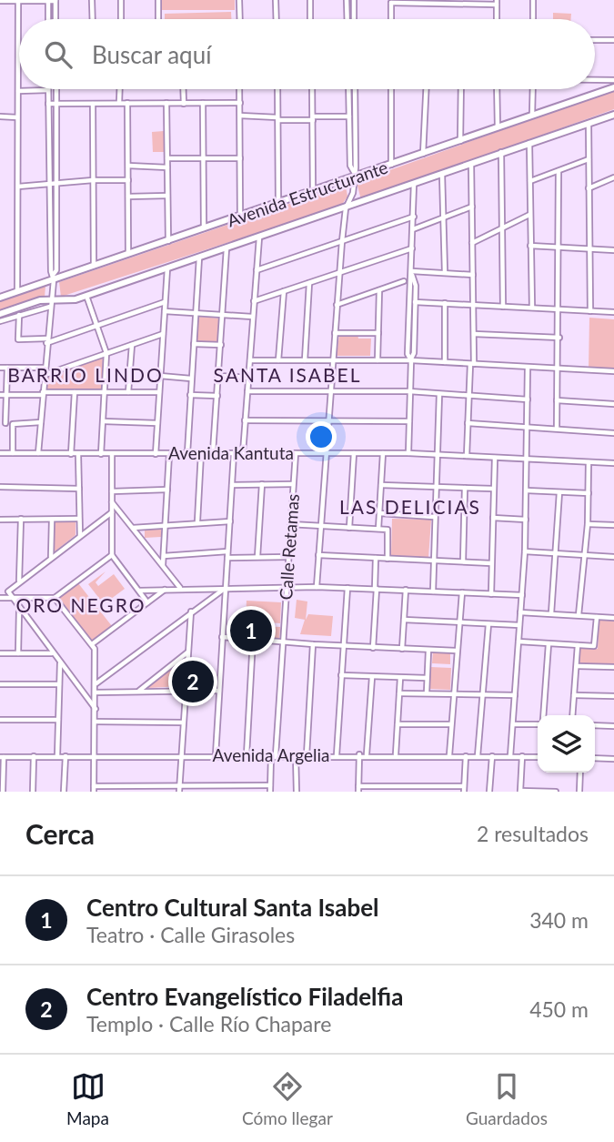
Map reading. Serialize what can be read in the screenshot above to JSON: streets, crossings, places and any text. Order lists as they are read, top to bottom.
{
  "streets": {
    "main road": ["Avenida Estructurante"],
    "street": ["Avenida Kantuta", "Calle Retamas", "Avenida Argelia"]
  },
  "crossings": [
    ["Avenida Kantuta", "Calle Retamas"],
    ["Calle Retamas", "Avenida Argelia"]
  ],
  "districts": [
    "BARRIO LINDO",
    "SANTA ISABEL",
    "LAS DELICIAS",
    "ORO NEGRO"
  ],
  "page": {
    "search": "Buscar aquí",
    "pins": ["1", "2"],
    "heading": ["Cerca", "2 resultados"],
    "list": [
      {
        "mark": "1",
        "name": "Centro Cultural Santa Isabel",
        "note": "Teatro · Calle Girasoles",
        "value": "340 m"
      },
      {
        "mark": "2",
        "name": "Centro Evangelístico Filadelfia",
        "note": "Templo · Calle Río Chapare",
        "value": "450 m"
      }
    ],
    "nav": ["Mapa", "Cómo llegar", "Guardados"]
  }
}
